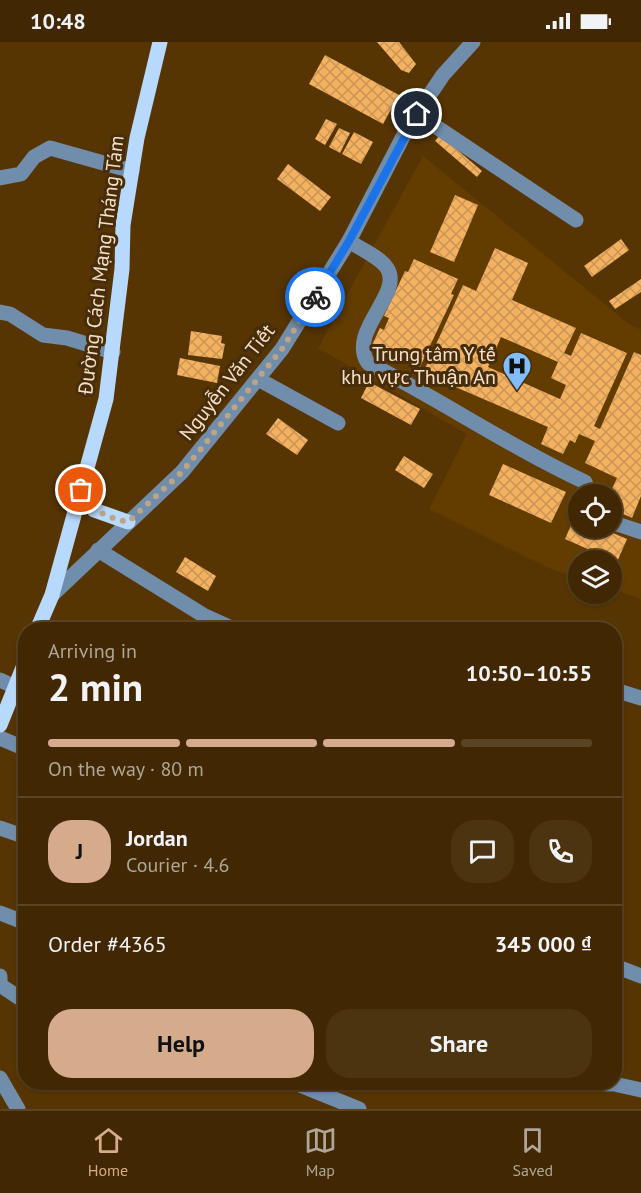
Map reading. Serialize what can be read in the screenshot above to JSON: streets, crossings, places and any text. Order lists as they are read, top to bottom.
{
  "streets": {
    "main road": ["Đường Cách Mạng Tháng Tám"],
    "street": ["Nguyễn Văn Tiết"]
  },
  "crossings": [
    ["Đường Cách Mạng Tháng Tám", "Nguyễn Văn Tiết"]
  ],
  "places": {
    "hospital": ["Trung tâm Y tế khu vực Thuận An"]
  },
  "page": {
    "status": "10:48",
    "heading": ["2 min", "Arriving in", "10:50–10:55"],
    "panel": [
      "Jordan",
      "Courier · 4.6",
      "Order #4365",
      "345 000 ₫"
    ],
    "bar": "On the way · 80 m",
    "round": "J",
    "buttons": ["Help", "Share"],
    "tabs": ["Home", "Map", "Saved"]
  }
}
